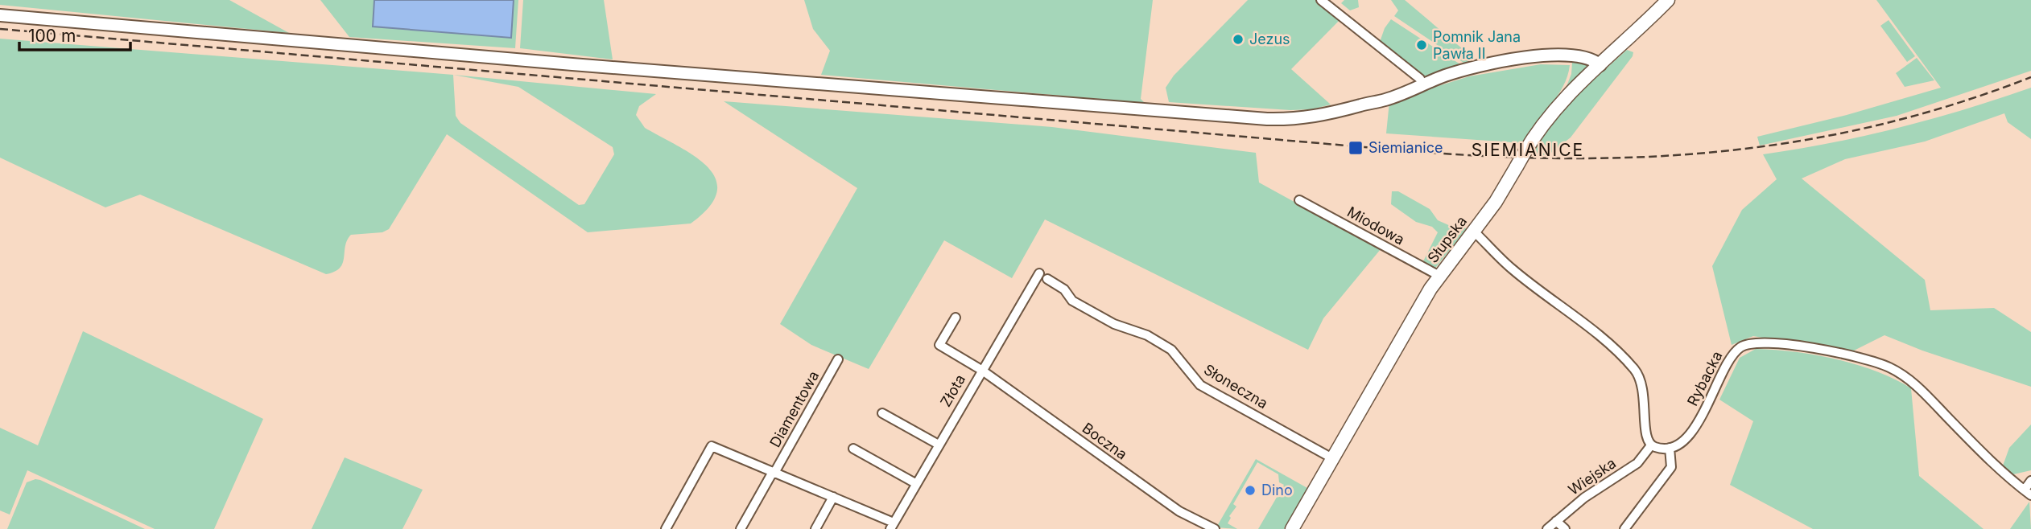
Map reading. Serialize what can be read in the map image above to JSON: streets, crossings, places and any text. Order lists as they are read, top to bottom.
{
  "streets": {
    "main road": ["Słupska"],
    "street": [
      "Miodowa",
      "Rybacka",
      "Słoneczna",
      "Złota",
      "Diamentowa",
      "Boczna",
      "Wiejska"
    ]
  },
  "crossings": [
    ["Miodowa", "Słupska"],
    ["Słupska", "Słoneczna"],
    ["Złota", "Diamentowa"],
    ["Złota", "Boczna"]
  ],
  "districts": ["SIEMIANICE"],
  "places": {
    "other": ["Jezus", "Pomnik Jana Pawła II", "Dino"],
    "transit": ["Siemianice"]
  },
  "scale_bar": "100 m"
}
